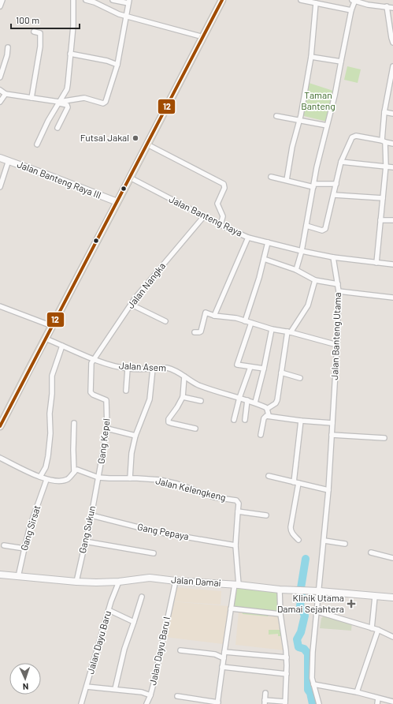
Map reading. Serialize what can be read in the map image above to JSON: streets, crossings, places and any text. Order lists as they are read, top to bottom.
{
  "streets": {
    "main road": ["Jalan Banteng Raya III", "Jalan Damai"],
    "street": [
      "Jalan Banteng Raya",
      "Jalan Nangka",
      "Jalan Banteng Utama",
      "Jalan Asem",
      "Gang Kepel",
      "Jalan Kelengkeng",
      "Gang Sirsat",
      "Gang Sukun",
      "Gang Pepaya",
      "Jalan Dayu Baru",
      "Jalan Dayu Baru I"
    ]
  },
  "crossings": [
    ["Jalan Banteng Raya", "Jalan Nangka"],
    ["Jalan Nangka", "Jalan Asem"],
    ["Jalan Nangka", "Gang Kepel"],
    ["Jalan Banteng Utama", "Jalan Damai"],
    ["Jalan Asem", "Gang Kepel"],
    ["Gang Kepel", "Jalan Kelengkeng"],
    ["Gang Kepel", "Gang Sukun"],
    ["Jalan Kelengkeng", "Gang Sukun"],
    ["Jalan Kelengkeng", "Gang Pepaya"],
    ["Jalan Kelengkeng", "Jalan Damai"],
    ["Gang Sirsat", "Jalan Damai"],
    ["Gang Sukun", "Gang Pepaya"],
    ["Gang Sukun", "Jalan Damai"],
    ["Jalan Damai", "Jalan Dayu Baru"],
    ["Jalan Damai", "Jalan Dayu Baru I"],
    ["Jalan Dayu Baru", "Jalan Dayu Baru I"]
  ],
  "parks": ["Taman Banteng"],
  "places": {
    "other": ["Futsal Jakal"],
    "health": ["Klinik Utama Damai Sejahtera"]
  },
  "lines": ["transit line 12"],
  "scale_bar": "100 m",
  "north": "bottom"
}
